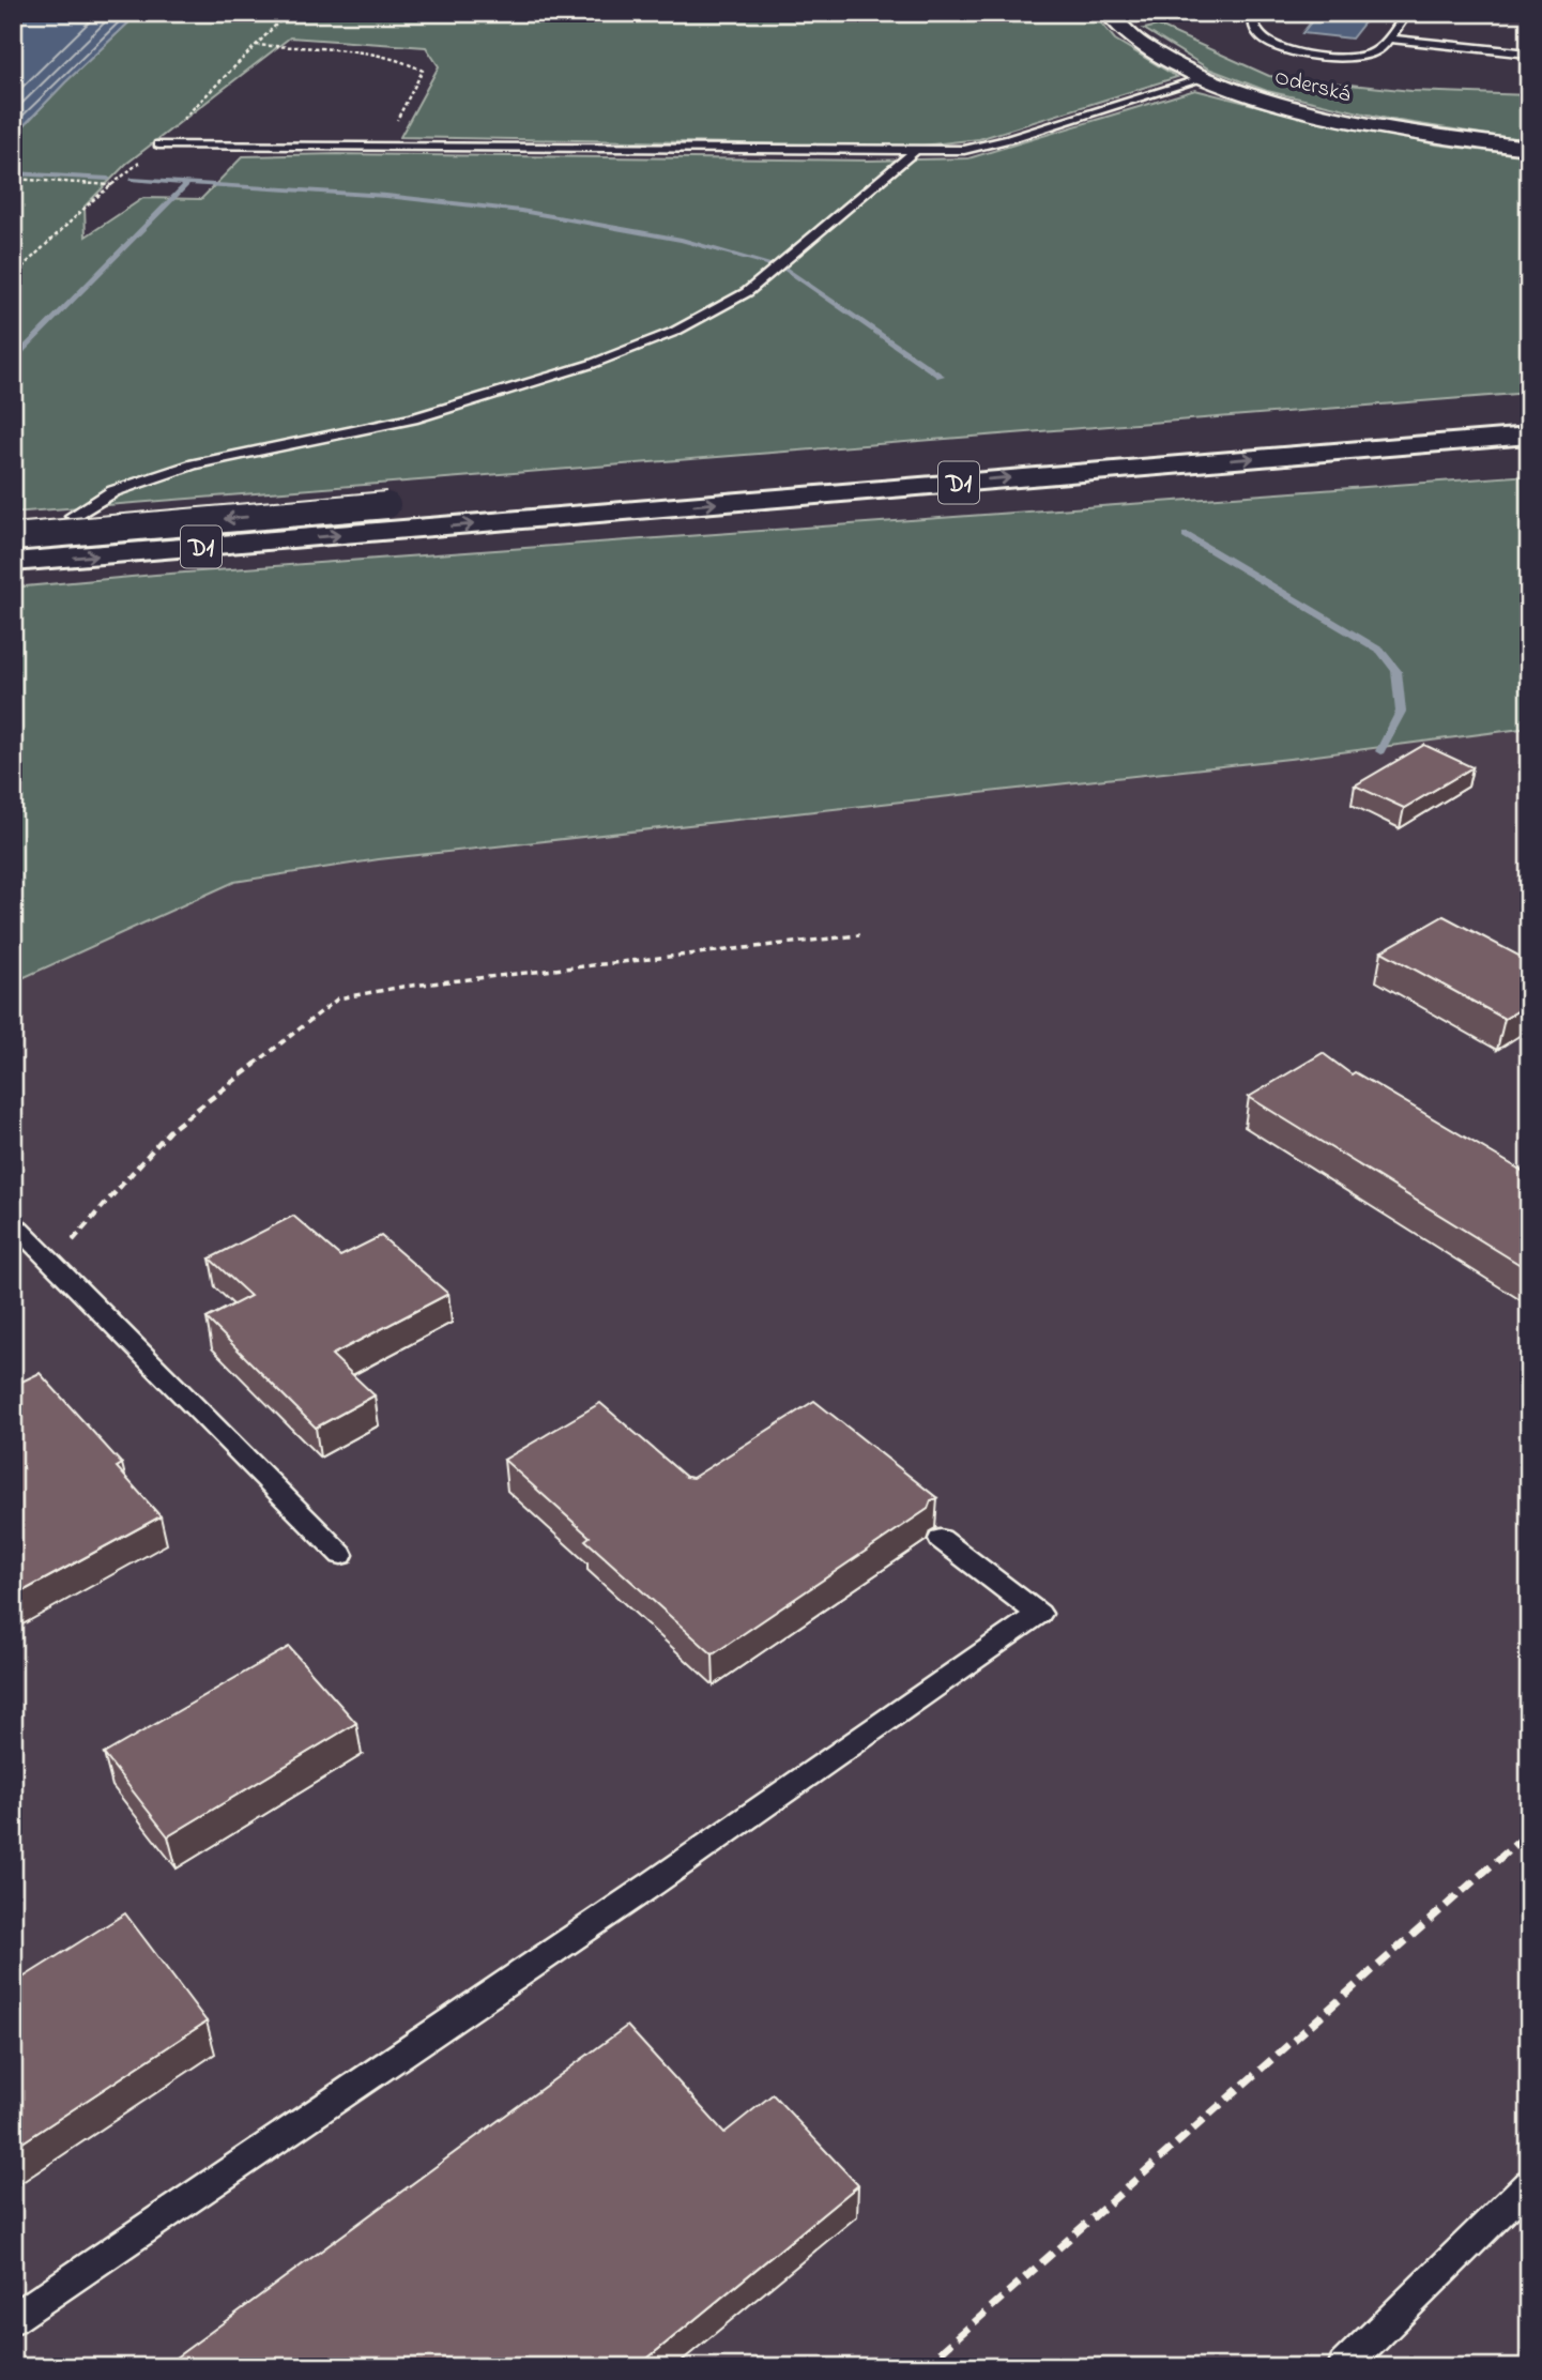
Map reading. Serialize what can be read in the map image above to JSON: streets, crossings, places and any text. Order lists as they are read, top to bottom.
{
  "streets": {
    "highway": ["D1"],
    "street": ["Oderská"]
  }
}
